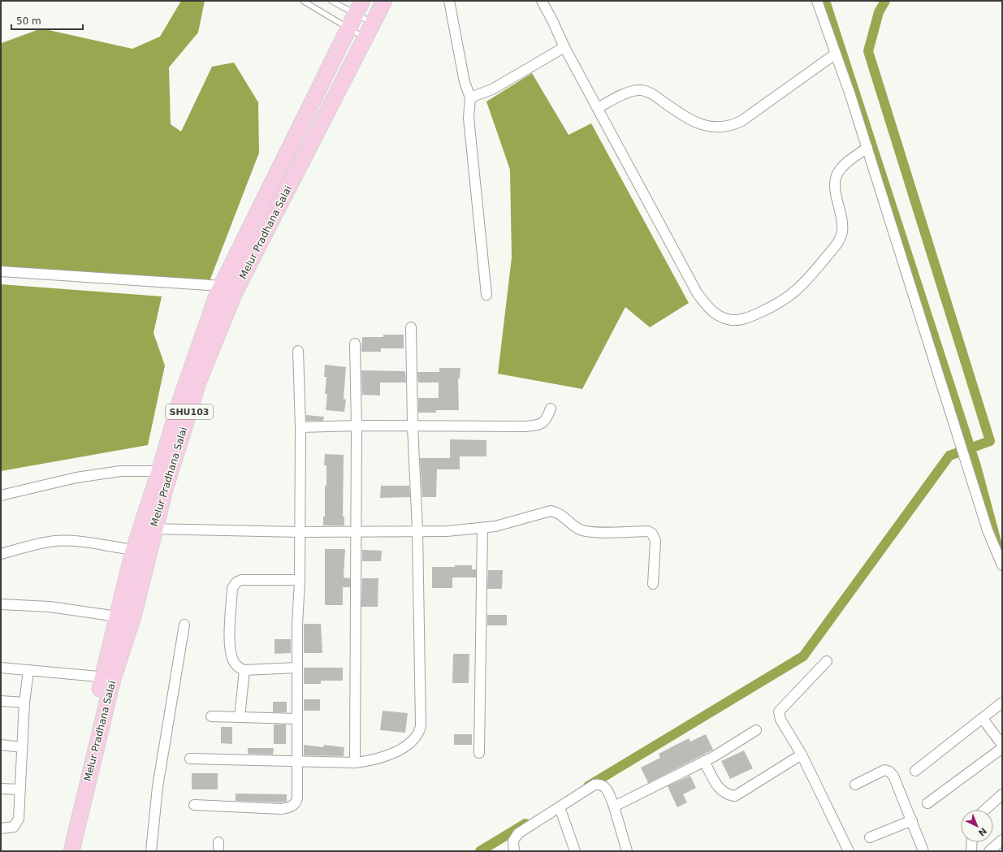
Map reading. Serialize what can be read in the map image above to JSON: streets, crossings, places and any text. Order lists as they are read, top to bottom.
{
  "streets": {
    "main road": ["Melur Pradhana Salai", "SHU103"]
  },
  "scale_bar": "50 m",
  "north": "bottom right"
}
